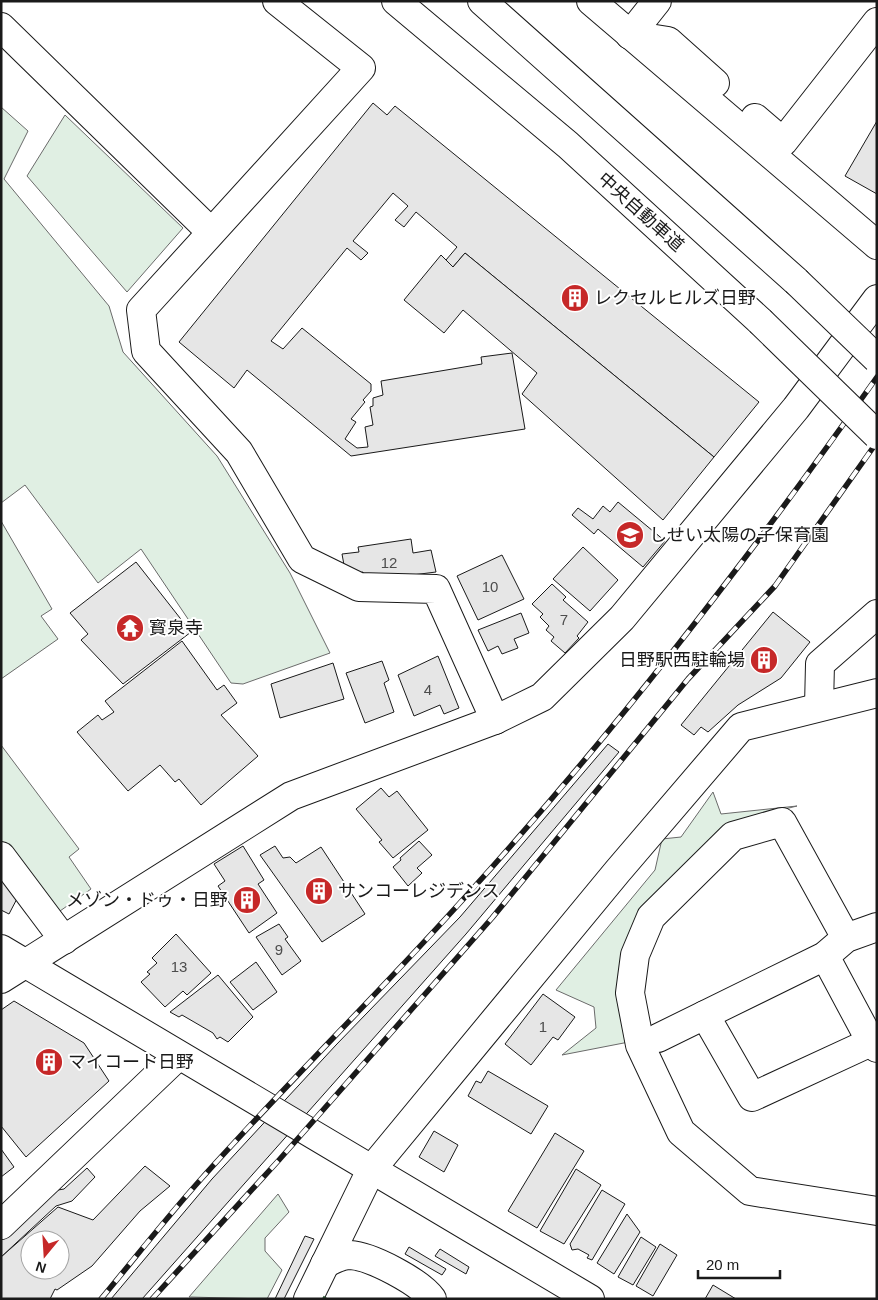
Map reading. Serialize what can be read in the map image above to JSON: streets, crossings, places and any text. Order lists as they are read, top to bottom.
{
  "streets": {
    "main road": ["中央自動車道"]
  },
  "places": {
    "building": [
      "レクセルヒルズ日野",
      "日野駅西駐輪場",
      "サンコーレジデンス",
      "メゾン・ドゥ・日野",
      "マイコート日野"
    ],
    "school or university": ["しせい太陽の子保育園"],
    "temple": ["寳泉寺"]
  },
  "house_numbers": [
    "12",
    "10",
    "7",
    "4",
    "9",
    "13",
    "1"
  ],
  "scale_bar": "20 m",
  "north": "bottom"
}
